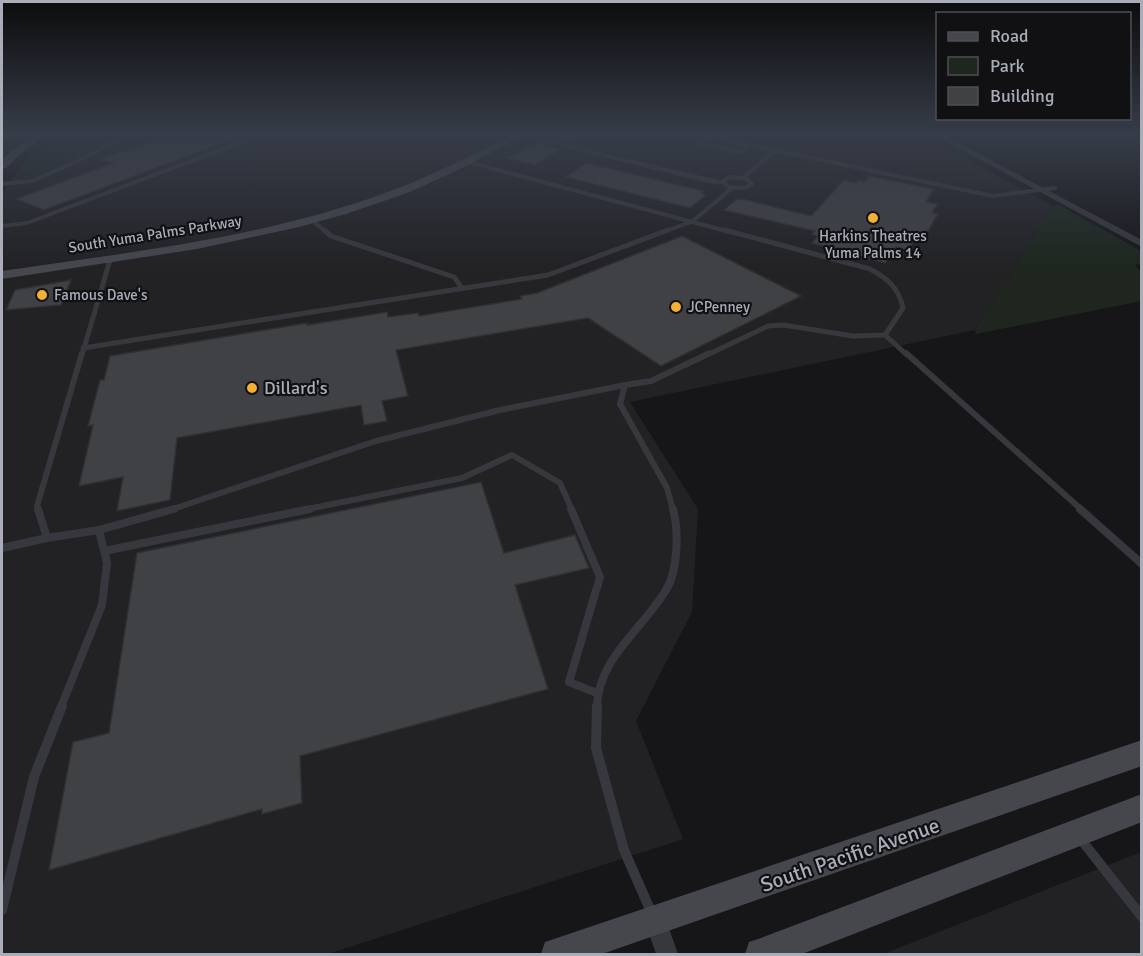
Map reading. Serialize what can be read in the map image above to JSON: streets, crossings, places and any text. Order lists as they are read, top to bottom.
{
  "streets": {
    "street": ["South Yuma Palms Parkway", "South Pacific Avenue"]
  },
  "places": [
    "Harkins Theatres Yuma Palms 14",
    "Famous Dave's",
    "JCPenney",
    "Dillard's"
  ],
  "legend": ["Road", "Park", "Building"]
}
